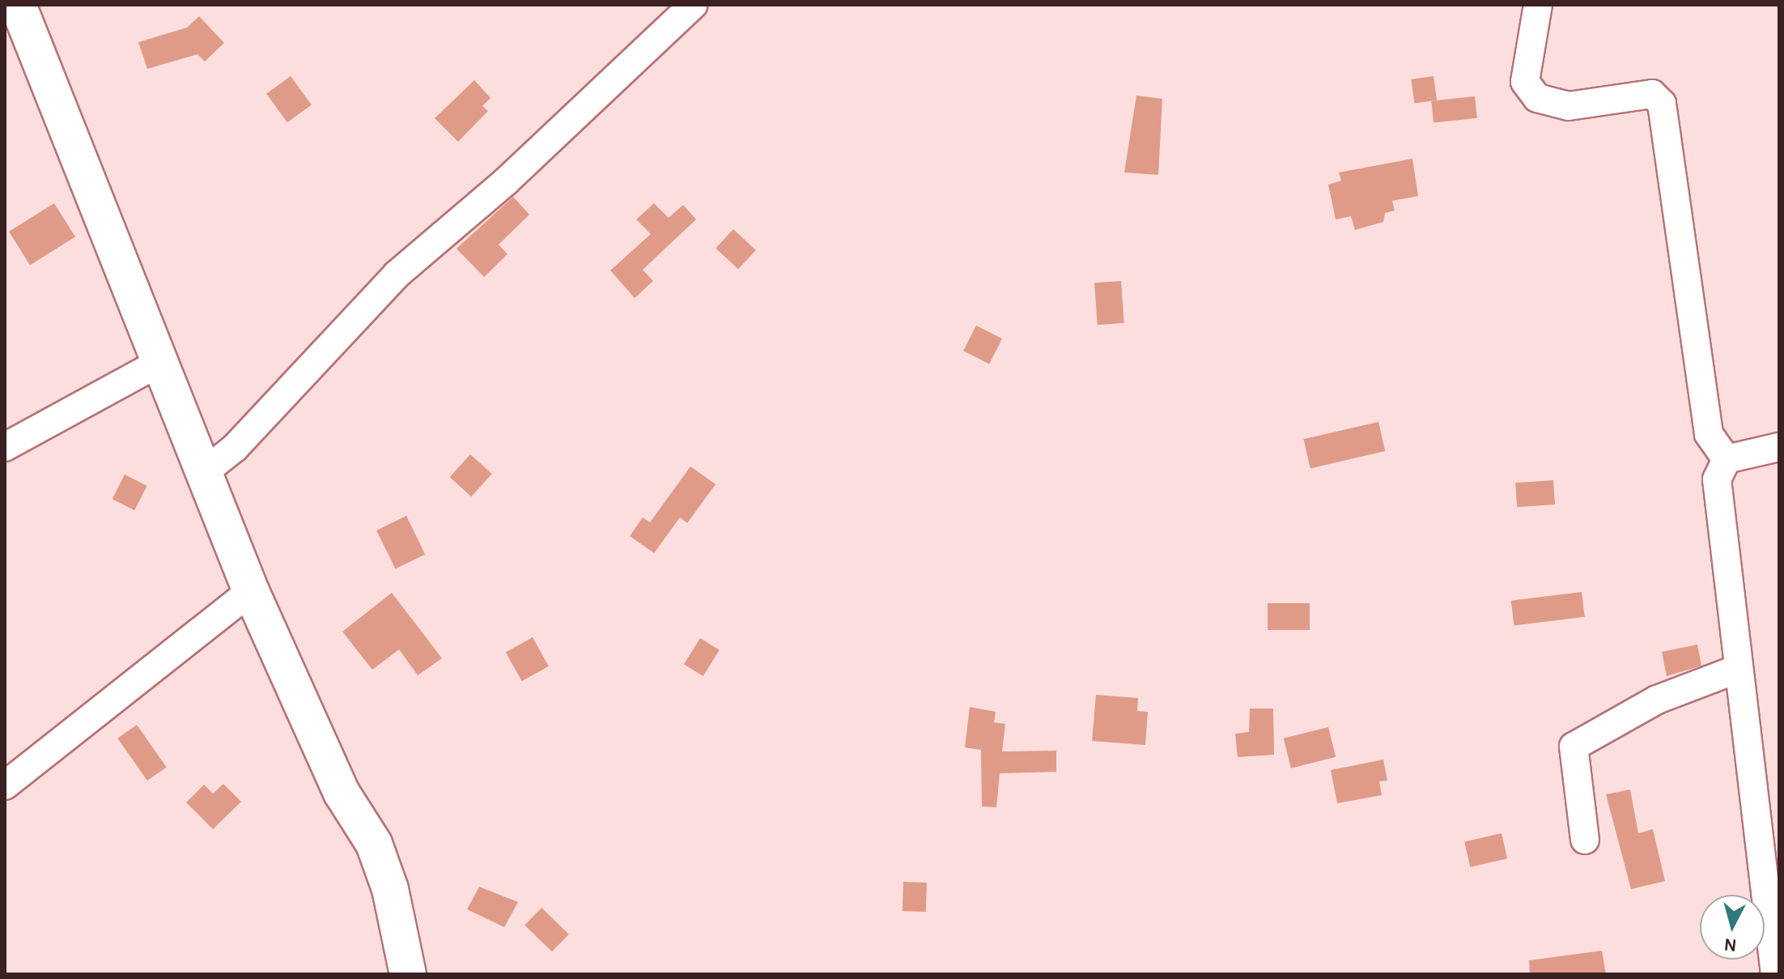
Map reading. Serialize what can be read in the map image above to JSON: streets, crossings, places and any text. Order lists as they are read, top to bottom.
{
  "north": "bottom"
}
